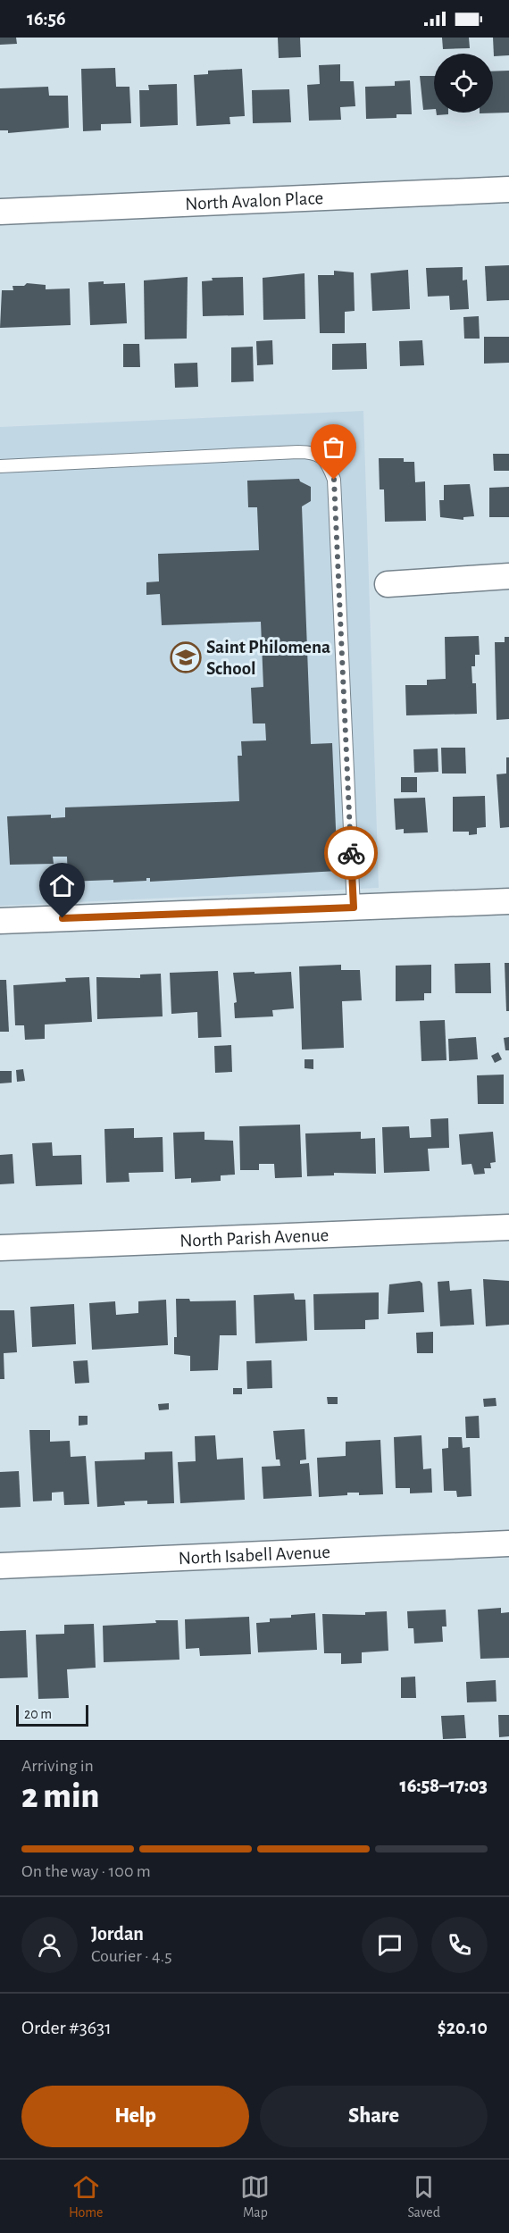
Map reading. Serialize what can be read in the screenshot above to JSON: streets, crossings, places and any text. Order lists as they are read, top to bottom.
{
  "streets": {
    "street": ["North Avalon Place", "North Parish Avenue", "North Isabell Avenue"]
  },
  "places": {
    "school or university": ["Saint Philomena School"]
  },
  "scale_bar": "20 m",
  "page": {
    "status": "16:56",
    "scale": "20 m",
    "heading": ["2 min", "Arriving in", "16:58–17:03"],
    "panel": [
      "Jordan",
      "Courier · 4.5",
      "Order #3631",
      "$20.10"
    ],
    "bar": "On the way · 100 m",
    "buttons": ["Help", "Share"],
    "tabs": ["Home", "Map", "Saved"]
  }
}
